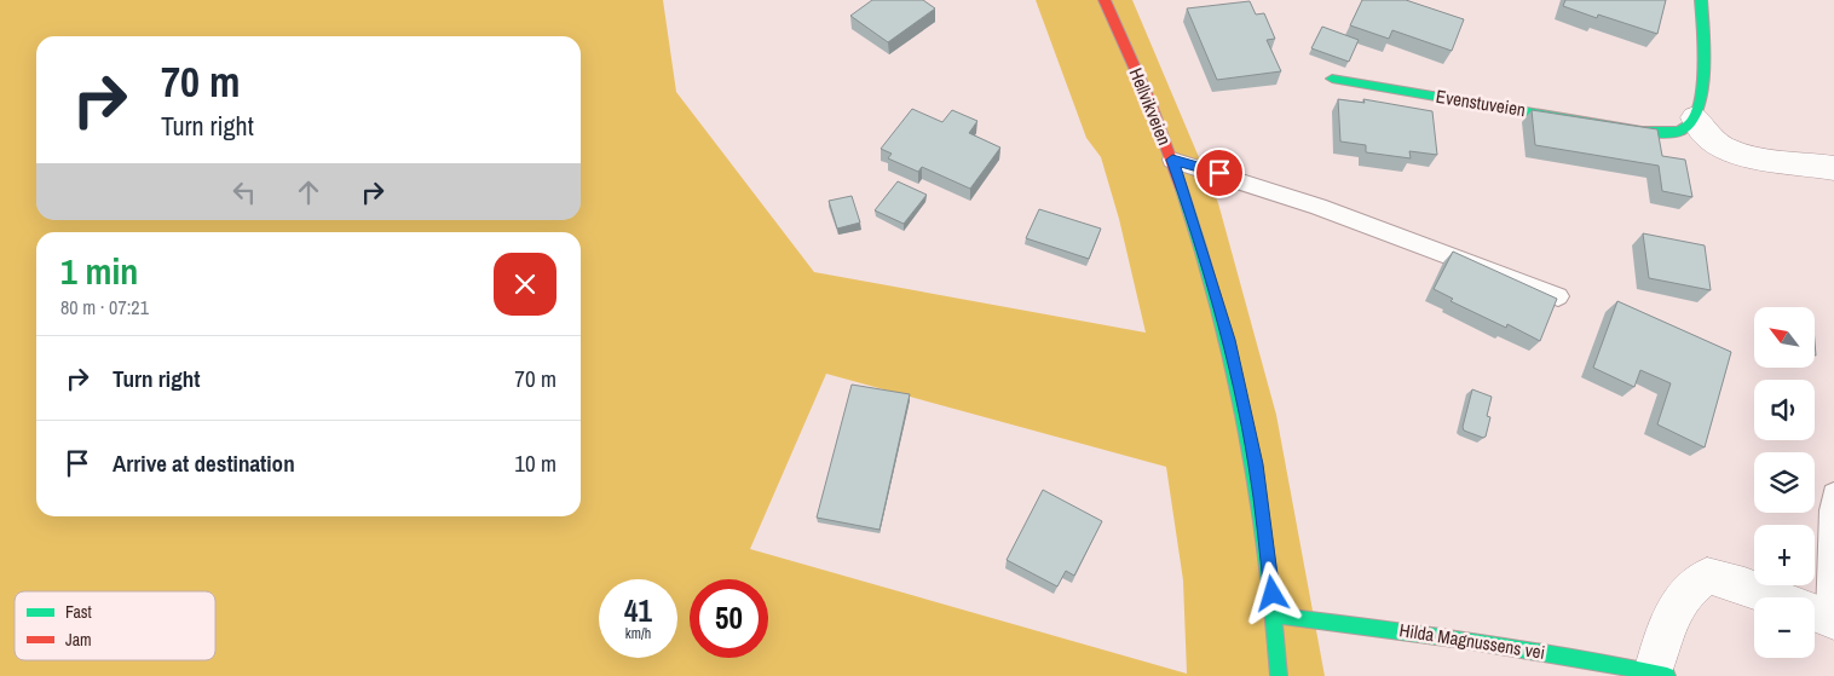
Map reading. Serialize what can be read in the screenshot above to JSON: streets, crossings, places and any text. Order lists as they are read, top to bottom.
{
  "streets": {
    "street": ["Evenstuveien", "Hellvikveien", "Hilda Magnussens vei"]
  },
  "crossings": [
    ["Hellvikveien", "Hilda Magnussens vei"]
  ],
  "legend": ["Fast", "Jam"],
  "north": "top left",
  "page": {
    "turn": ["70 m", "Turn right"],
    "heading": ["1 min", "80 m · 07:21"],
    "map_buttons": ["+", "−"],
    "list": [
      {
        "name": "Turn right",
        "value": "70 m"
      },
      {
        "name": "Arrive at destination",
        "value": "10 m"
      }
    ],
    "speed": "41 km/h",
    "limit": "50"
  }
}
